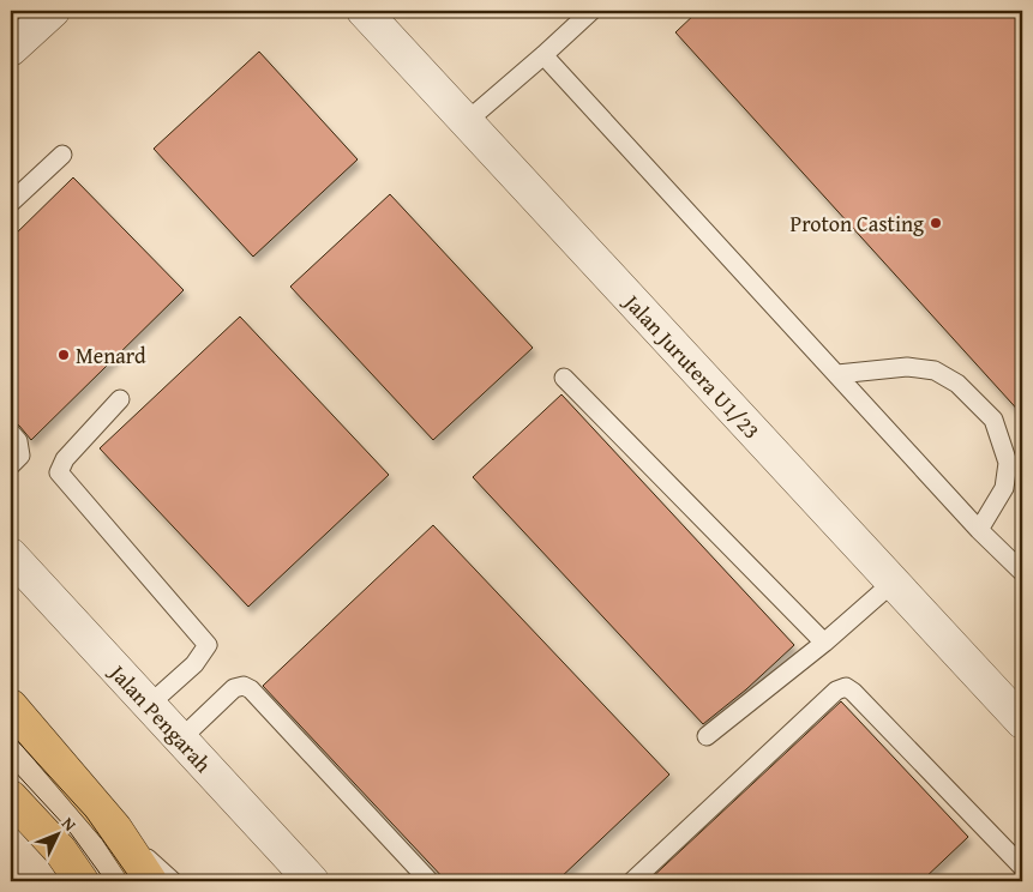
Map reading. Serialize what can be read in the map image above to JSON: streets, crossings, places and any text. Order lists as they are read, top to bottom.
{
  "streets": {
    "street": ["Jalan Jurutera U1/23", "Jalan Pengarah"]
  },
  "places": ["Proton Casting", "Menard"],
  "north": "top right"
}
